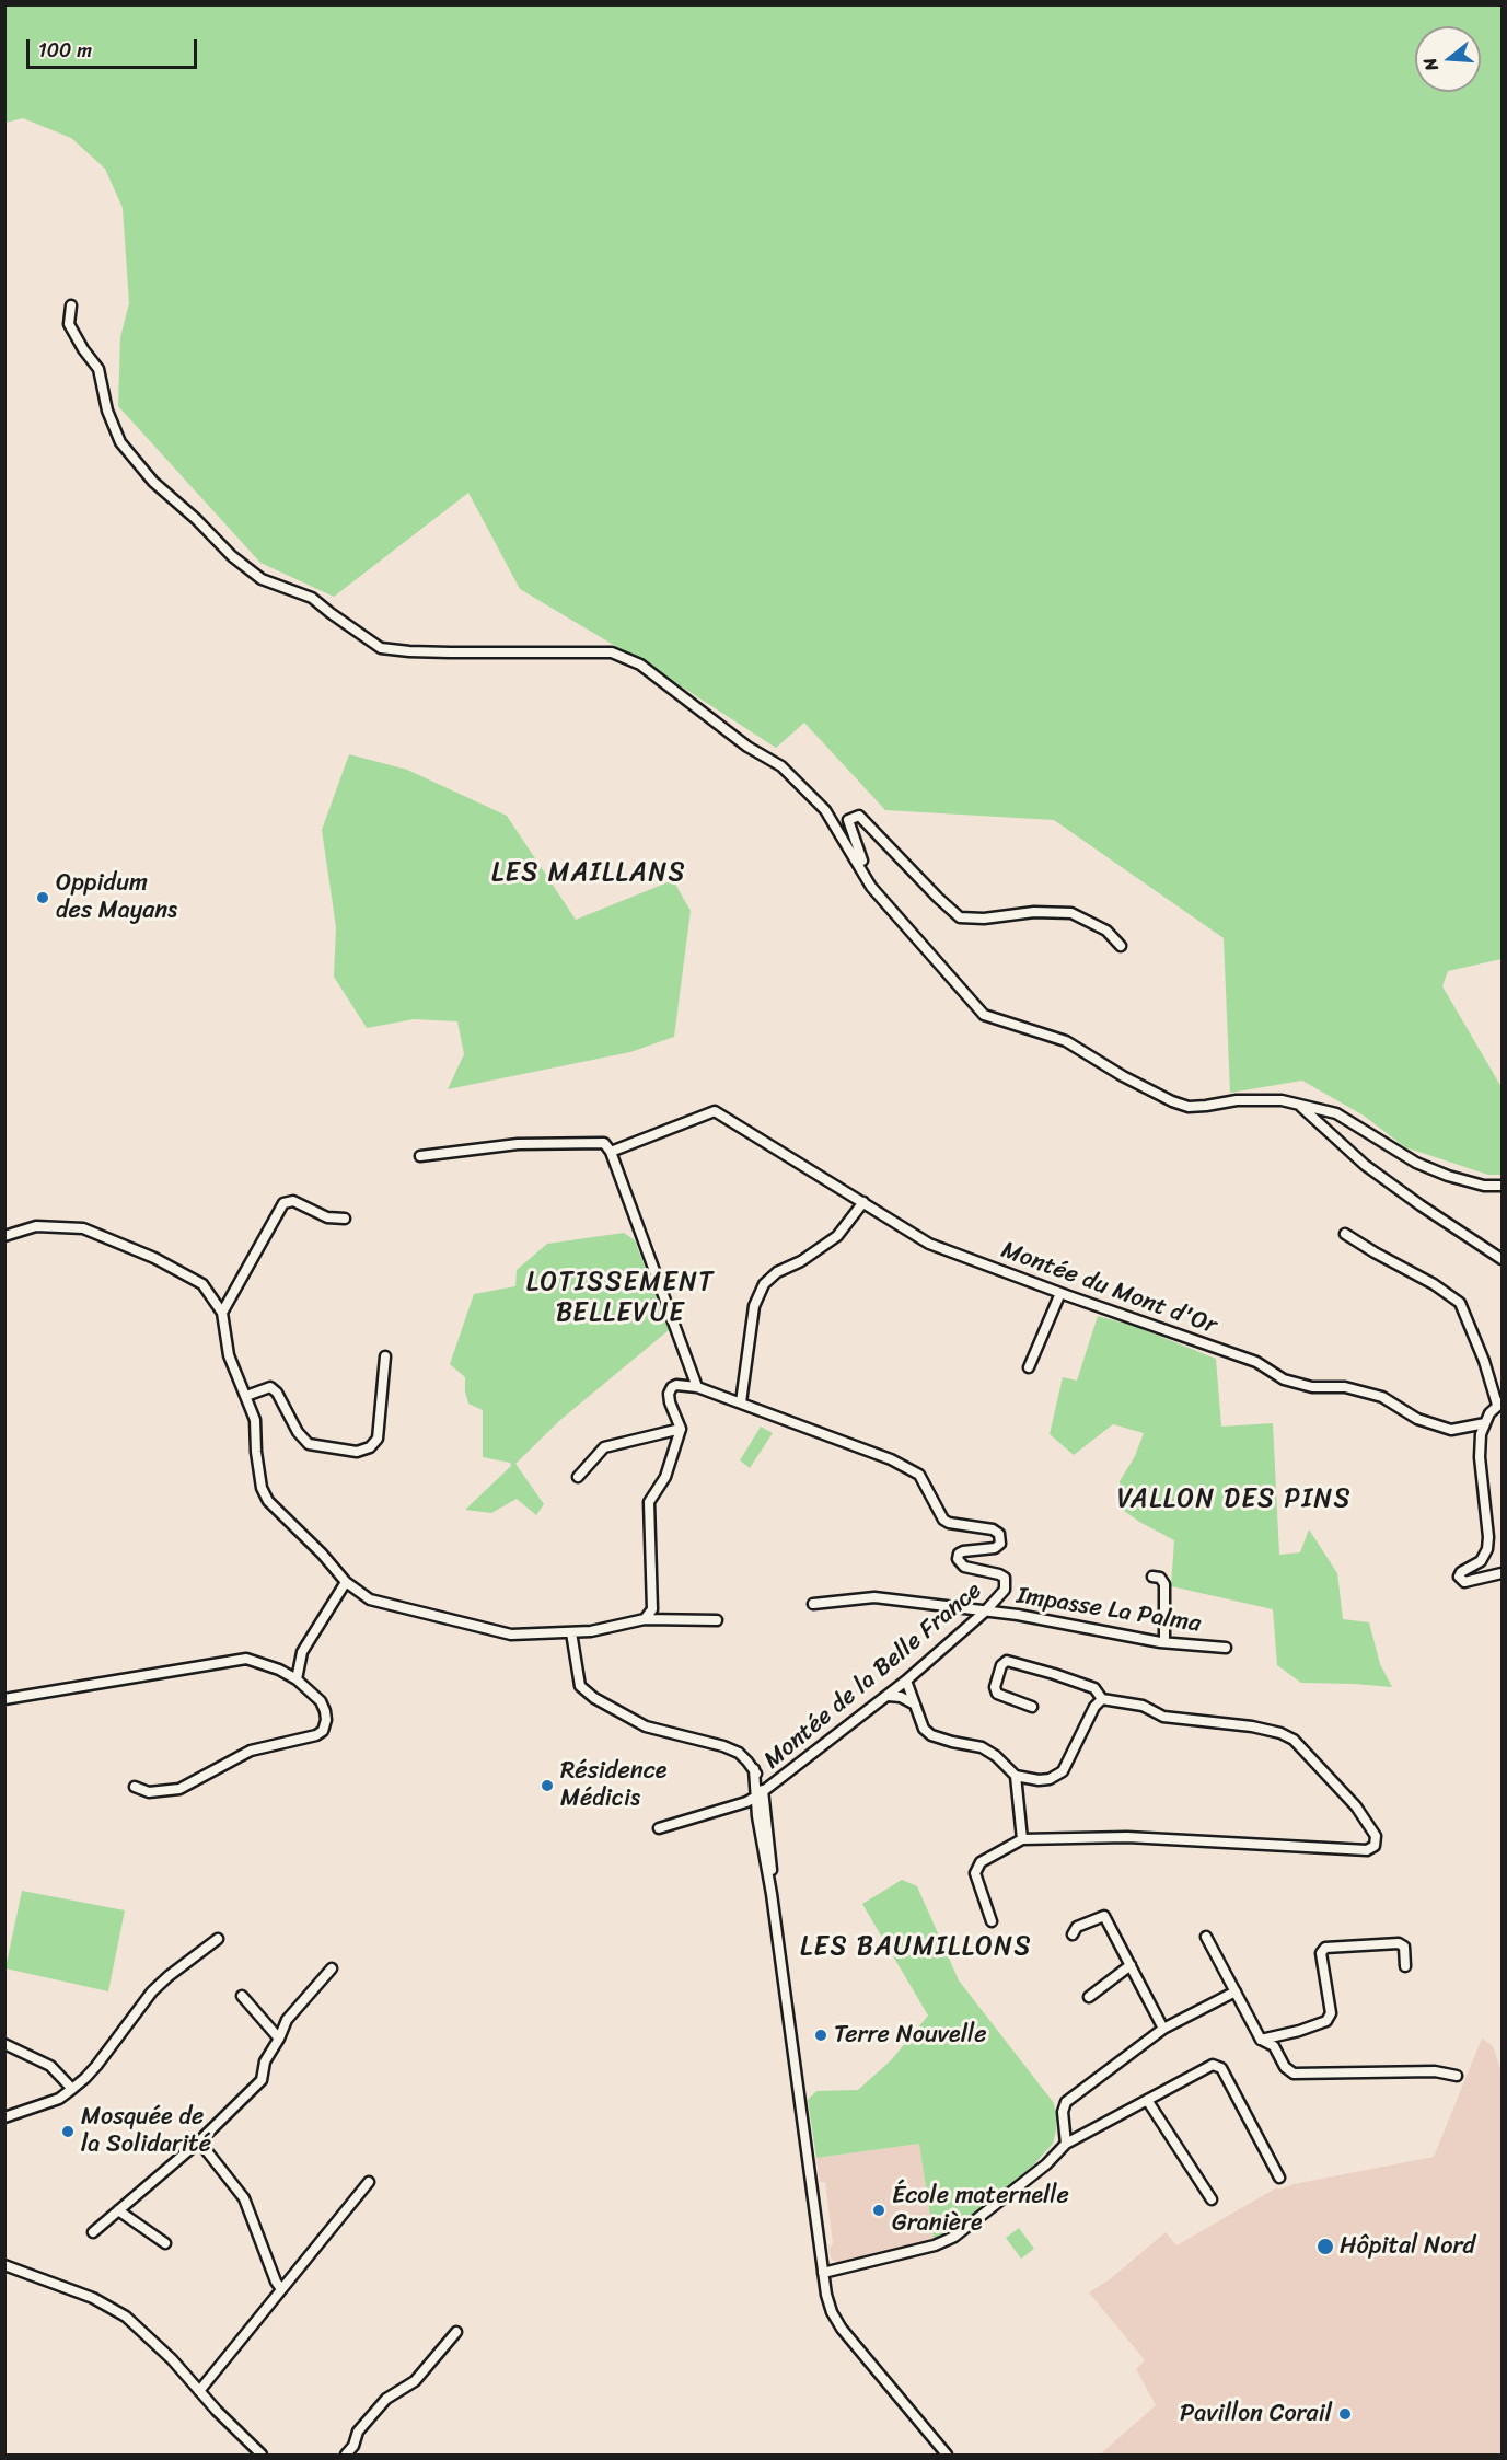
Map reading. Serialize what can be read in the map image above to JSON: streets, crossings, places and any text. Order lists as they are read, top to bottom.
{
  "streets": {
    "street": ["Montée du Mont d'Or", "Impasse La Palma", "Montée de la Belle France"]
  },
  "crossings": [
    ["Impasse La Palma", "Montée de la Belle France"]
  ],
  "districts": [
    "LES MAILLANS",
    "LOTISSEMENT BELLEVUE",
    "VALLON DES PINS",
    "LES BAUMILLONS"
  ],
  "places": [
    "Oppidum des Mayans",
    "Résidence Médicis",
    "Terre Nouvelle",
    "Mosquée de la Solidarité",
    "École maternelle Granière",
    "Hôpital Nord",
    "Pavillon Corail"
  ],
  "scale_bar": "100 m",
  "north": "left"
}
